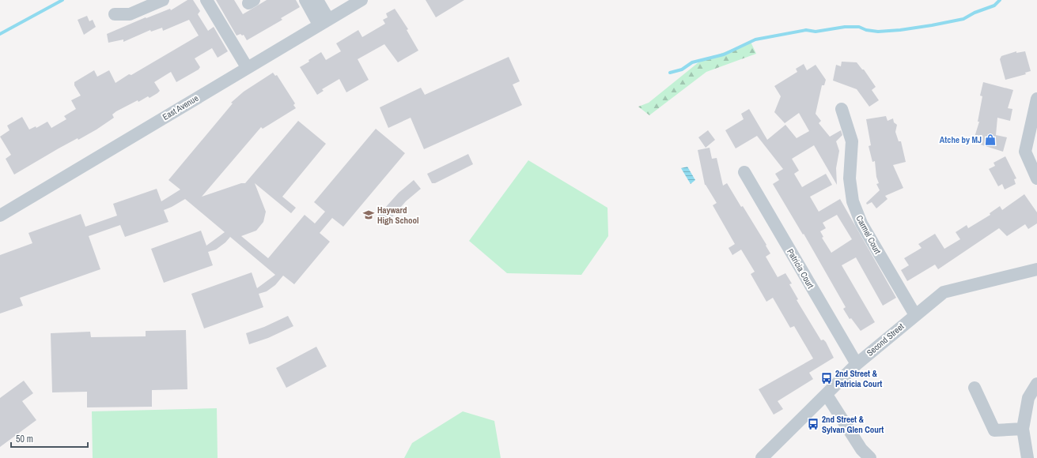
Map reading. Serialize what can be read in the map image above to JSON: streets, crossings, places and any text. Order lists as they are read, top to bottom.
{
  "streets": {
    "street": [
      "East Avenue",
      "Carmel Court",
      "Patricia Court",
      "Second Street"
    ]
  },
  "crossings": [
    ["Carmel Court", "Second Street"],
    ["Patricia Court", "Second Street"]
  ],
  "places": {
    "shop": ["Atche by MJ"],
    "school or university": ["Hayward High School"],
    "bus stop": ["2nd Street & Patricia Court", "2nd Street & Sylvan Glen Court"]
  },
  "scale_bar": "50 m"
}
